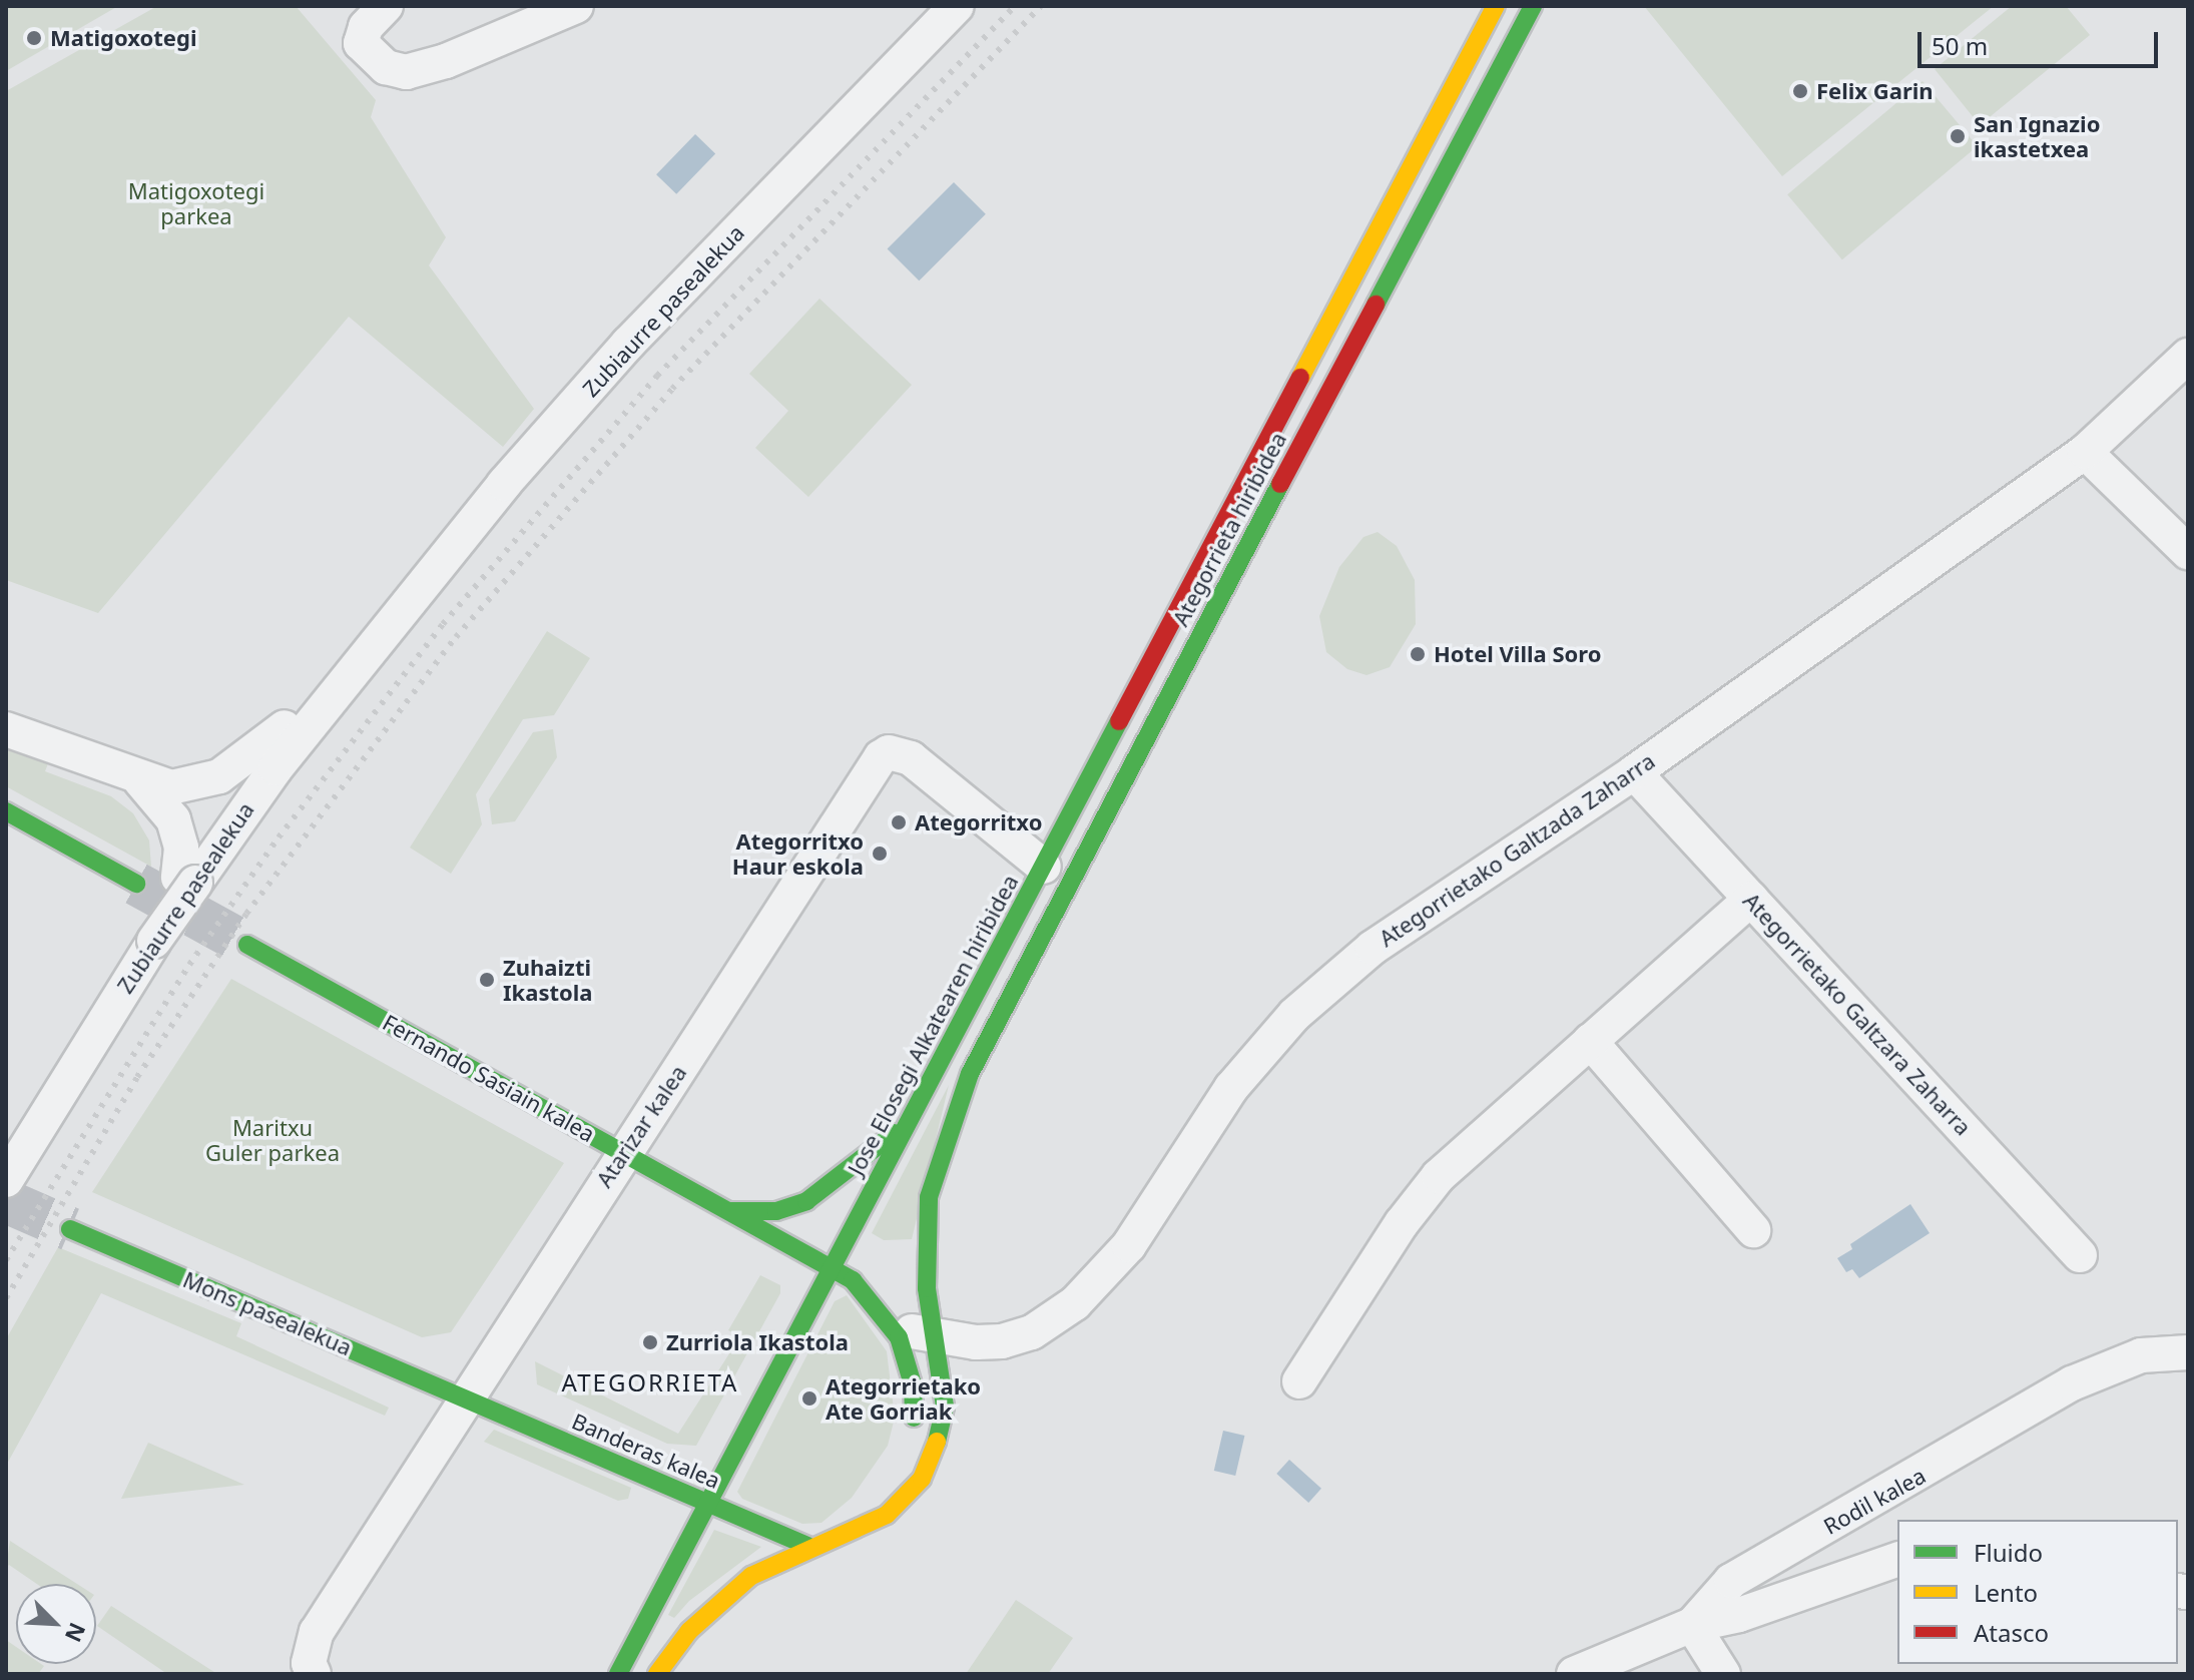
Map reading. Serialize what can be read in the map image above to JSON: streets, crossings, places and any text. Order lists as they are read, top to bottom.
{
  "streets": {
    "main road": [
      "Ategorrieta hiribidea",
      "Jose Elosegi Alkatearen hiribidea",
      "Fernando Sasiain kalea",
      "Mons pasealekua",
      "Banderas kalea"
    ],
    "street": [
      "Zubiaurre pasealekua",
      "Ategorrietako Galtzada Zaharra",
      "Ategorrietako Galtzara Zaharra",
      "Atarizar kalea",
      "Rodil kalea"
    ]
  },
  "crossings": [
    ["Ategorrieta hiribidea", "Ategorrietako Galtzada Zaharra"],
    ["Ategorrieta hiribidea", "Jose Elosegi Alkatearen hiribidea"],
    ["Ategorrietako Galtzada Zaharra", "Ategorrietako Galtzara Zaharra"],
    ["Jose Elosegi Alkatearen hiribidea", "Fernando Sasiain kalea"],
    ["Jose Elosegi Alkatearen hiribidea", "Atarizar kalea"],
    ["Jose Elosegi Alkatearen hiribidea", "Banderas kalea"],
    ["Fernando Sasiain kalea", "Atarizar kalea"],
    ["Atarizar kalea", "Mons pasealekua"],
    ["Atarizar kalea", "Banderas kalea"],
    ["Mons pasealekua", "Banderas kalea"]
  ],
  "districts": ["ATEGORRIETA"],
  "parks": ["Matigoxotegi parkea", "Maritxu Guler parkea"],
  "places": [
    "Matigoxotegi",
    "Felix Garin",
    "San Ignazio ikastetxea",
    "Hotel Villa Soro",
    "Ategorritxo",
    "Ategorritxo Haur eskola",
    "Zuhaizti Ikastola",
    "Zurriola Ikastola",
    "Ategorrietako Ate Gorriak"
  ],
  "legend": ["Fluido", "Lento", "Atasco"],
  "scale_bar": "50 m",
  "north": "bottom right"
}
